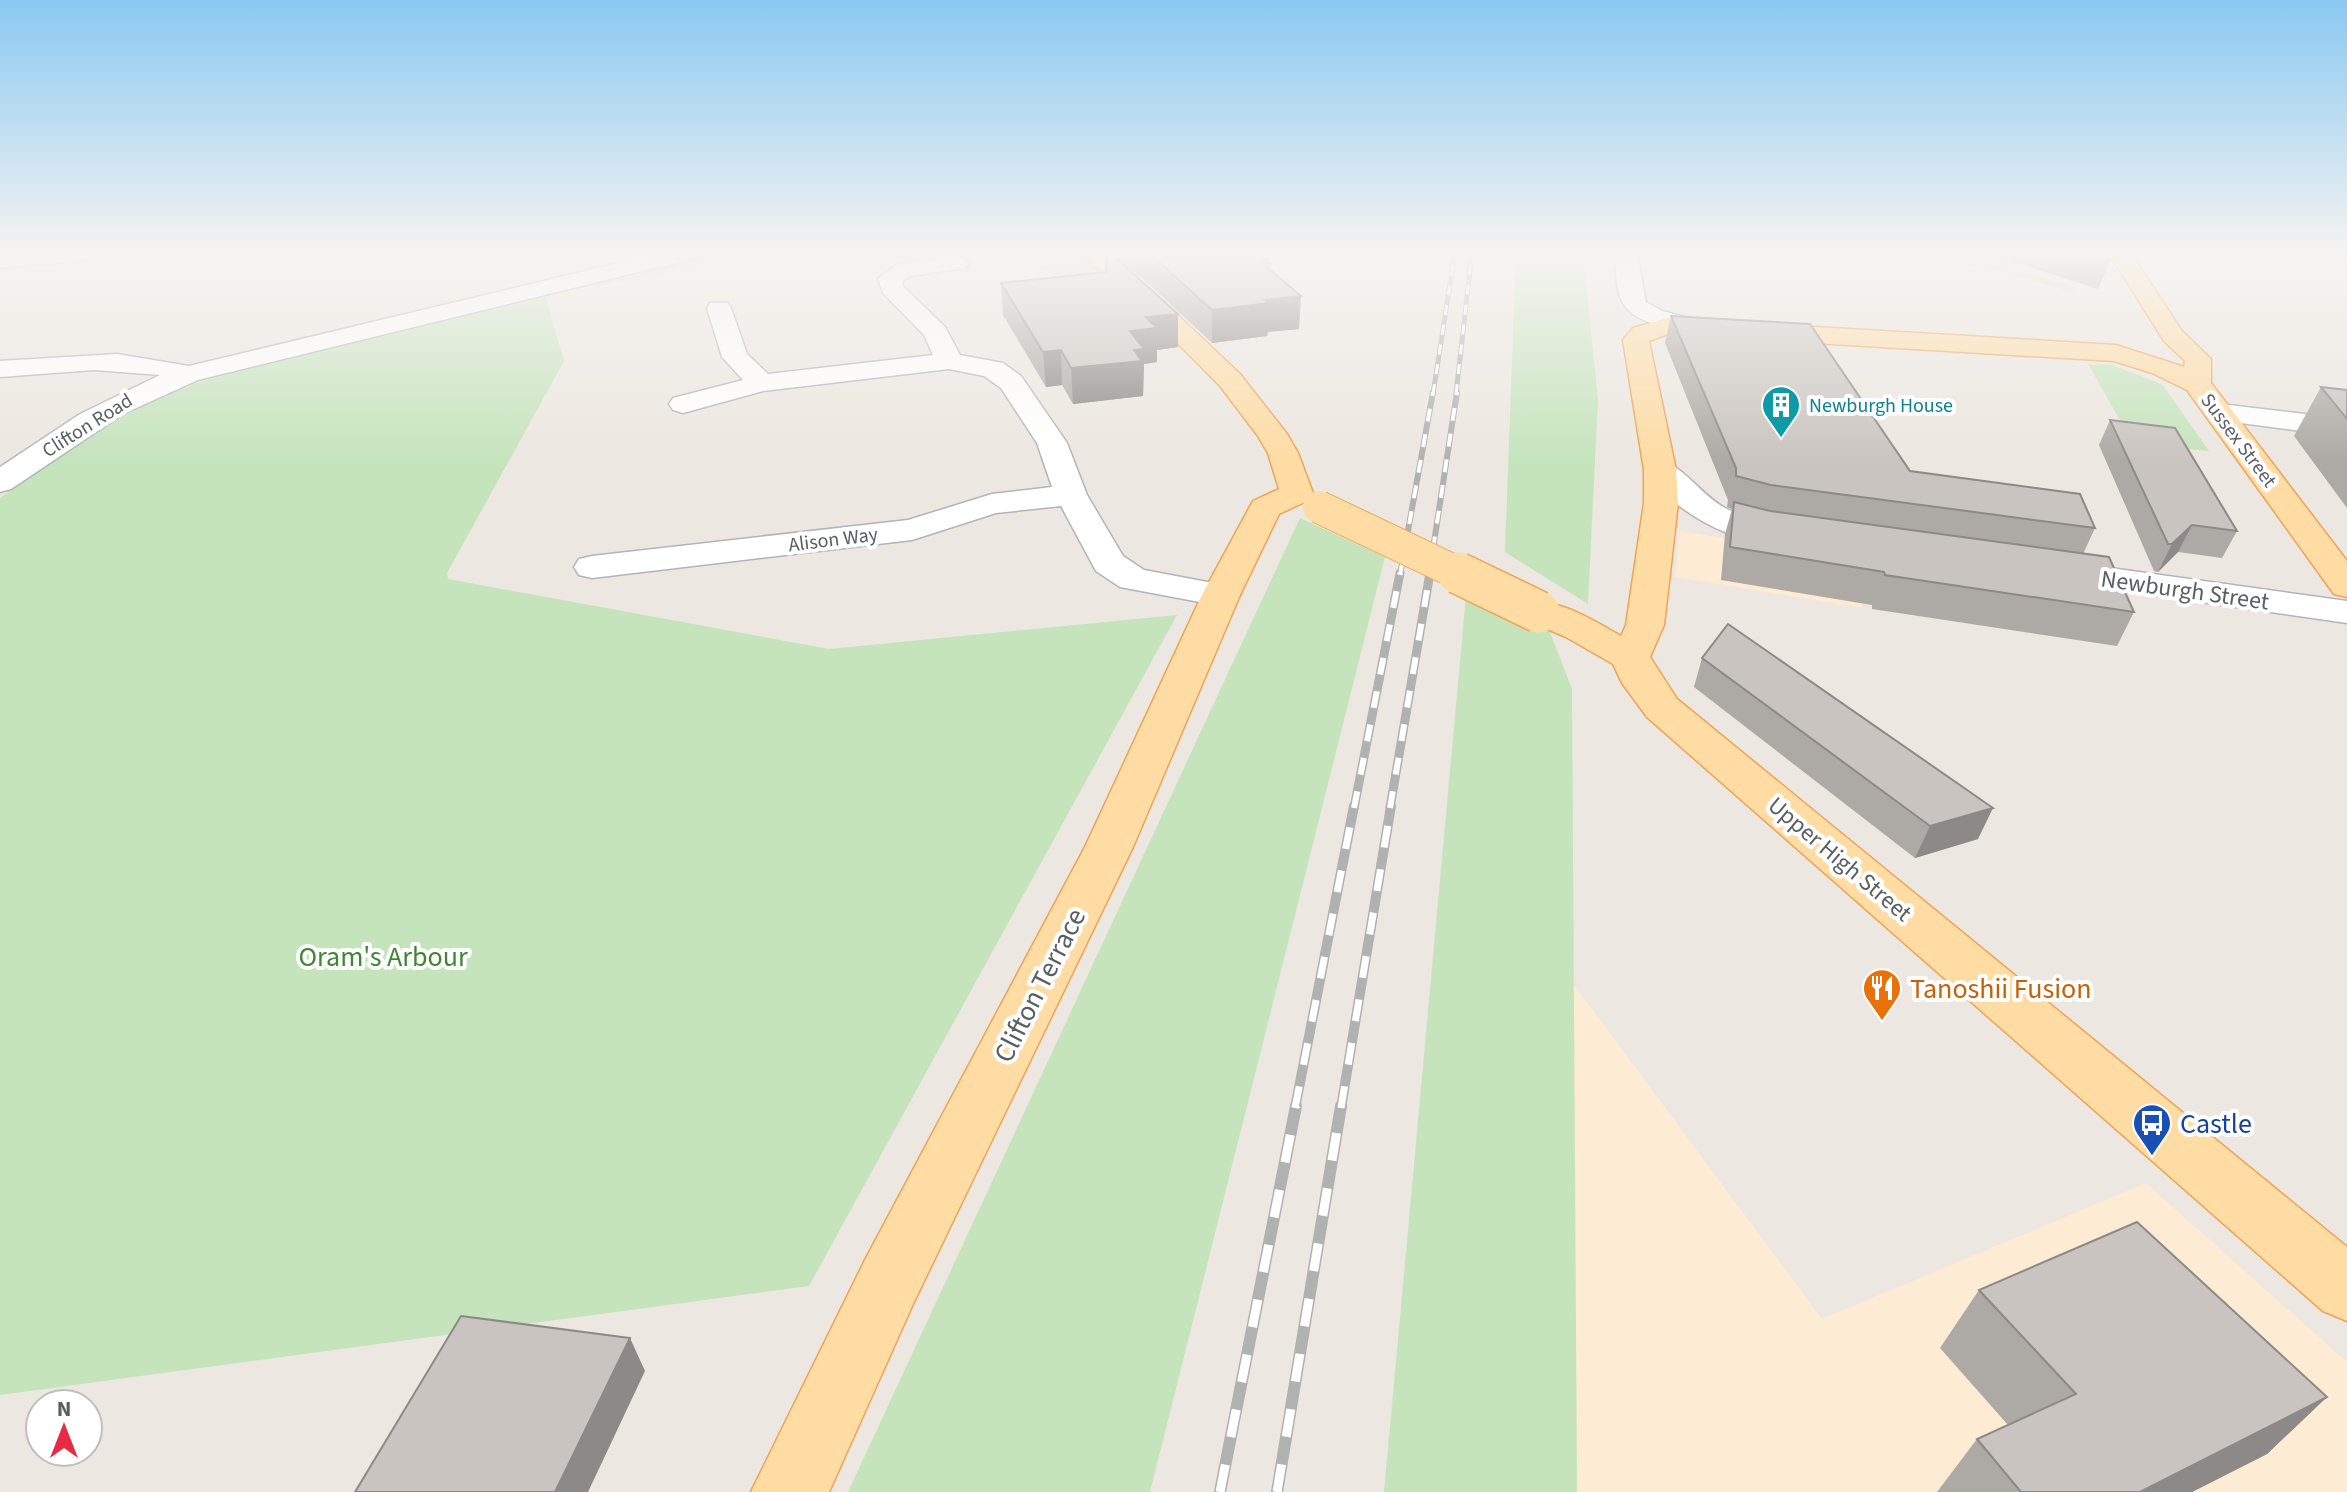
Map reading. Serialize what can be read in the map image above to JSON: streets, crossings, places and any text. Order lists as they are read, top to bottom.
{
  "streets": {
    "main road": ["Sussex Street", "Upper High Street", "Clifton Terrace"],
    "street": ["Clifton Road", "Alison Way", "Newburgh Street"]
  },
  "parks": ["Oram's Arbour"],
  "places": {
    "building": ["Newburgh House"],
    "restaurant": ["Tanoshii Fusion"],
    "bus stop": ["Castle"]
  },
  "north": "top"
}
